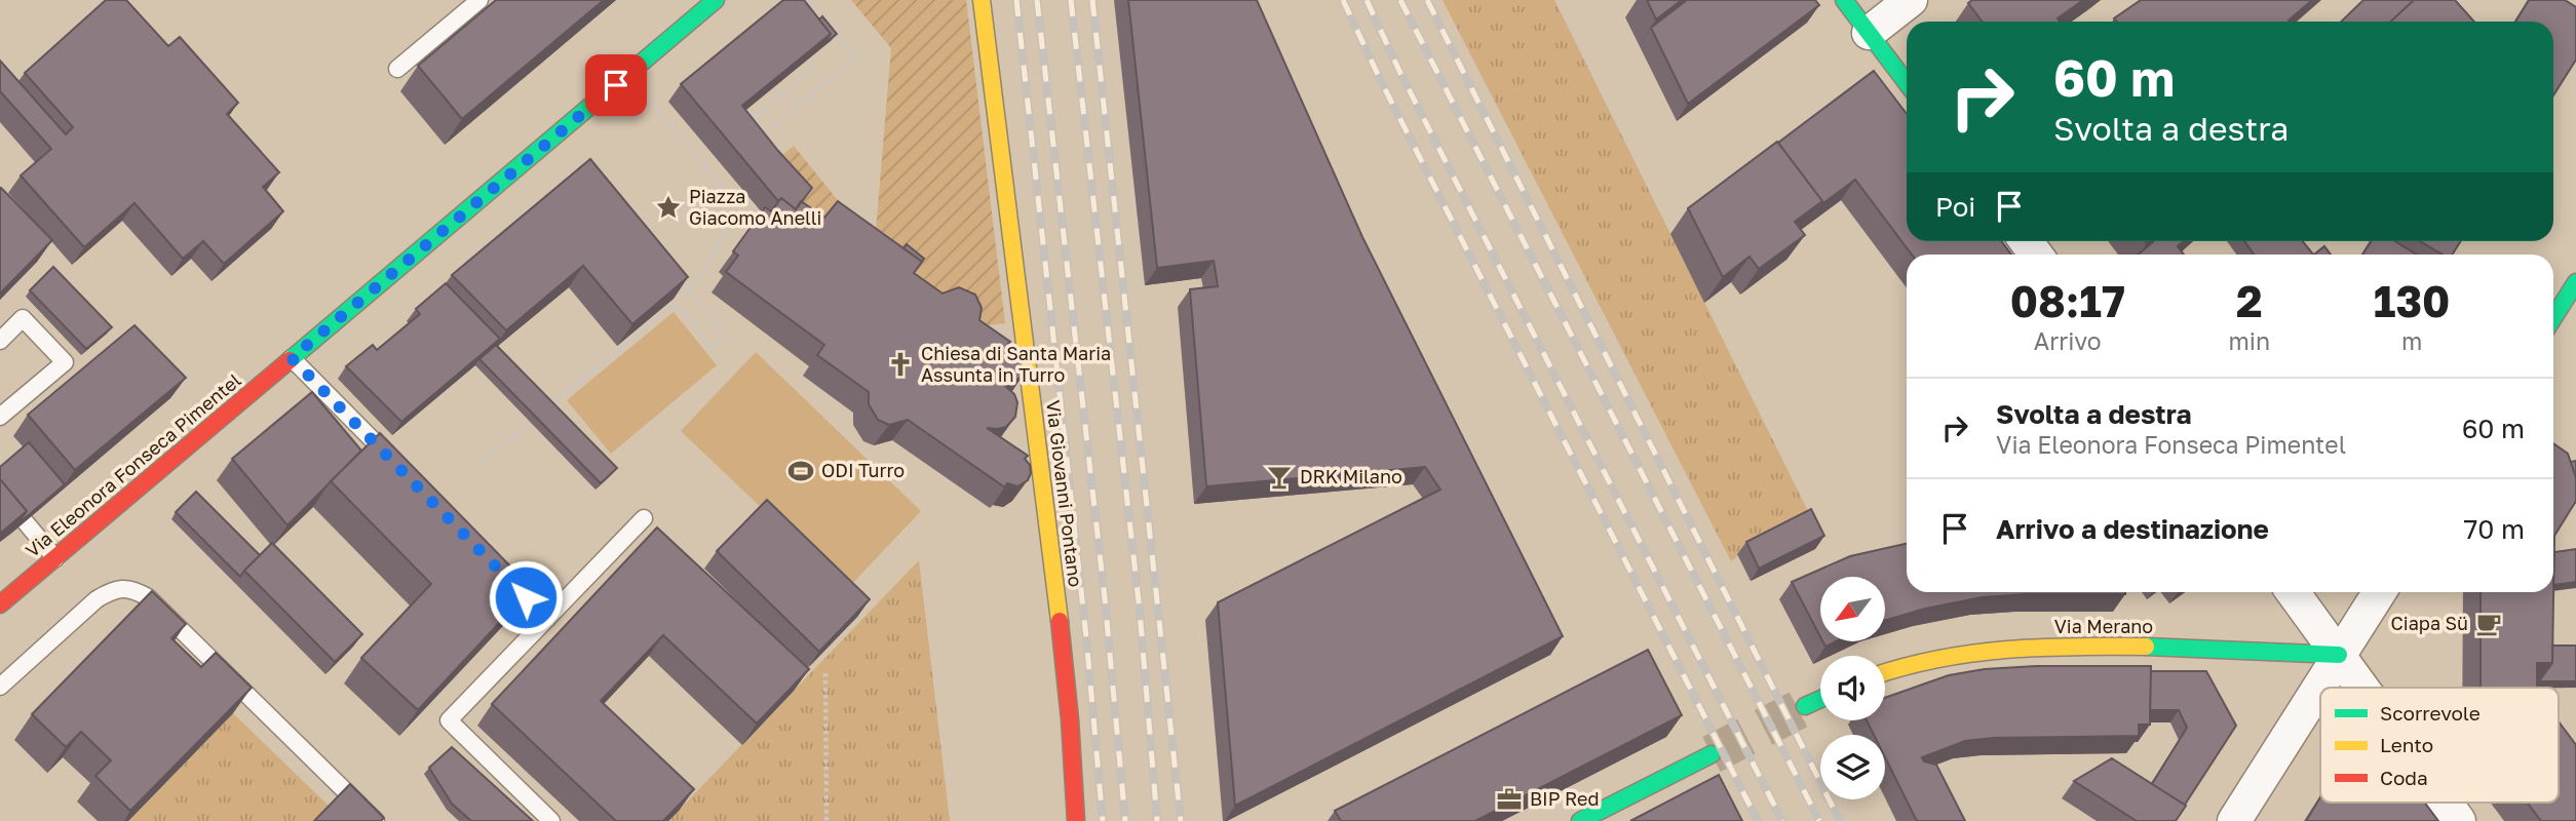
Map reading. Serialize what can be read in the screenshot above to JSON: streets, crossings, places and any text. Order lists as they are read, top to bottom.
{
  "streets": {
    "street": ["Via Eleonora Fonseca Pimentel", "Via Giovanni Pontano", "Via Merano"]
  },
  "places": {
    "place": ["Piazza Giacomo Anelli"],
    "church": ["Chiesa di Santa Maria Assunta in Turro"],
    "sports": ["ODI Turro"],
    "bar": ["DRK Milano"],
    "cafe": ["Ciapa Sü"],
    "office": ["BIP Red"]
  },
  "legend": ["Scorrevole", "Lento", "Coda"],
  "north": "bottom left",
  "page": {
    "turn": ["60 m", "Svolta a destra"],
    "then": "Poi",
    "eta": [
      "08:17",
      "Arrivo",
      "2",
      "min",
      "130",
      "m"
    ],
    "list": [
      {
        "name": "Svolta a destra",
        "note": "Via Eleonora Fonseca Pimentel",
        "value": "60 m"
      },
      {
        "name": "Arrivo a destinazione",
        "value": "70 m"
      }
    ]
  }
}
